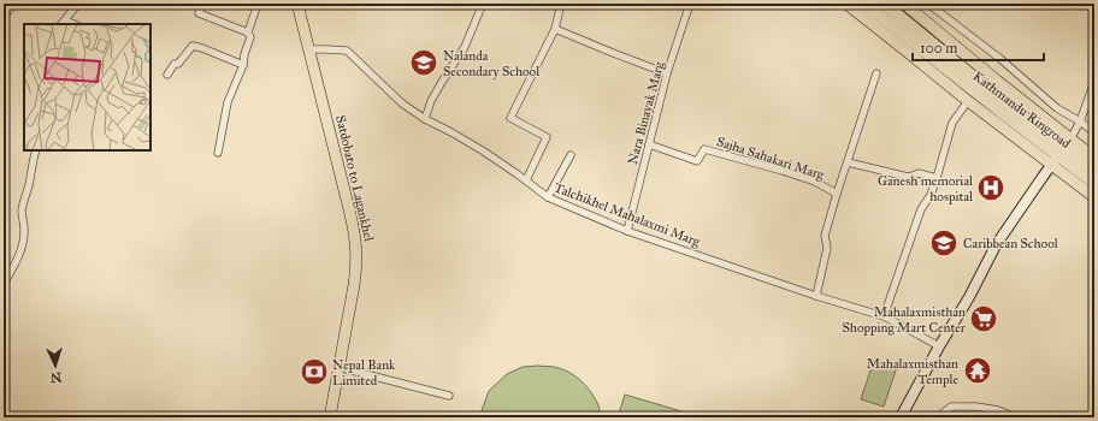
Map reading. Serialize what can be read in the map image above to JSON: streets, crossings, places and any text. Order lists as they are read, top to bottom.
{
  "streets": {
    "highway": ["Kathmandu Ringroad"],
    "main road": ["Satdobato to Lagankhel"],
    "street": ["Nara Binayak Marg", "Sajha Sahakari Marg", "Talchikhel Mahalaxmi Marg"]
  },
  "crossings": [
    ["Nara Binayak Marg", "Sajha Sahakari Marg"],
    ["Nara Binayak Marg", "Talchikhel Mahalaxmi Marg"],
    ["Sajha Sahakari Marg", "Talchikhel Mahalaxmi Marg"],
    ["Satdobato to Lagankhel", "Talchikhel Mahalaxmi Marg"]
  ],
  "places": {
    "school or university": ["Nalanda Secondary School", "Caribbean School"],
    "hospital": ["Ganesh memorial hospital"],
    "supermarket": ["Mahalaxmisthan Shopping Mart Center"],
    "temple": ["Mahalaxmisthan Temple"],
    "bank": ["Nepal Bank Limited"]
  },
  "scale_bar": "100 m",
  "north": "bottom"
}
